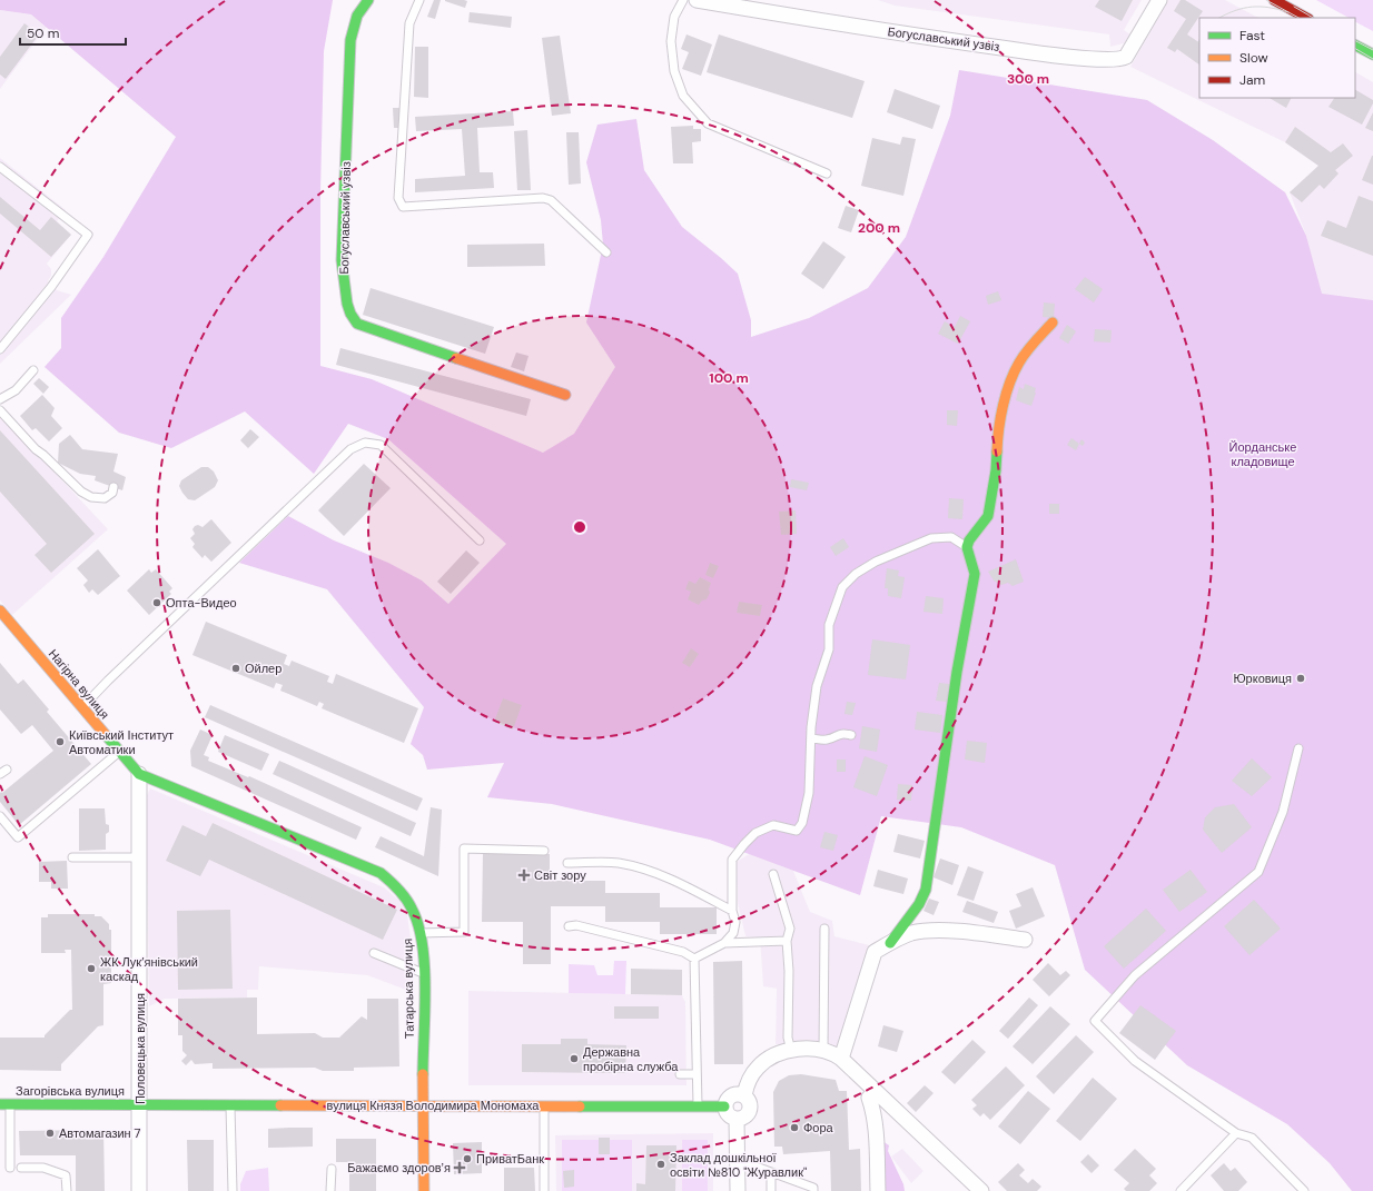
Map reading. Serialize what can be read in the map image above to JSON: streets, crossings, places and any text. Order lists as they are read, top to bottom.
{
  "streets": {
    "street": [
      "Богуславський узвіз",
      "Нагірна вулиця",
      "Татарська вулиця",
      "Половецька вулиця",
      "Загорівська вулиця",
      "вулиця Князя Володимира Мономаха"
    ]
  },
  "crossings": [
    ["Нагірна вулиця", "Татарська вулиця"],
    ["Нагірна вулиця", "Половецька вулиця"],
    ["Татарська вулиця", "Половецька вулиця"],
    ["Татарська вулиця", "вулиця Князя Володимира Мономаха"],
    ["Половецька вулиця", "Загорівська вулиця"],
    ["Половецька вулиця", "вулиця Князя Володимира Мономаха"],
    ["Загорівська вулиця", "вулиця Князя Володимира Мономаха"]
  ],
  "parks": ["Йорданське кладовище"],
  "places": {
    "other": [
      "Опта-Видео",
      "Ойлер",
      "Юрковиця",
      "Київський Інститут Автоматики",
      "ЖК Лук’янівський каскад",
      "Державна пробірна служба",
      "Фора",
      "Автомагазин 7",
      "ПриватБанк",
      "Заклад дошкільної освіти №810 \"Журавлик\""
    ],
    "health": ["Світ зору", "Бажаємо здоровʼя"]
  },
  "legend": ["Fast", "Slow", "Jam"],
  "scale_bar": "50 m",
  "rings": ["300 m", "200 m", "100 m"]
}
